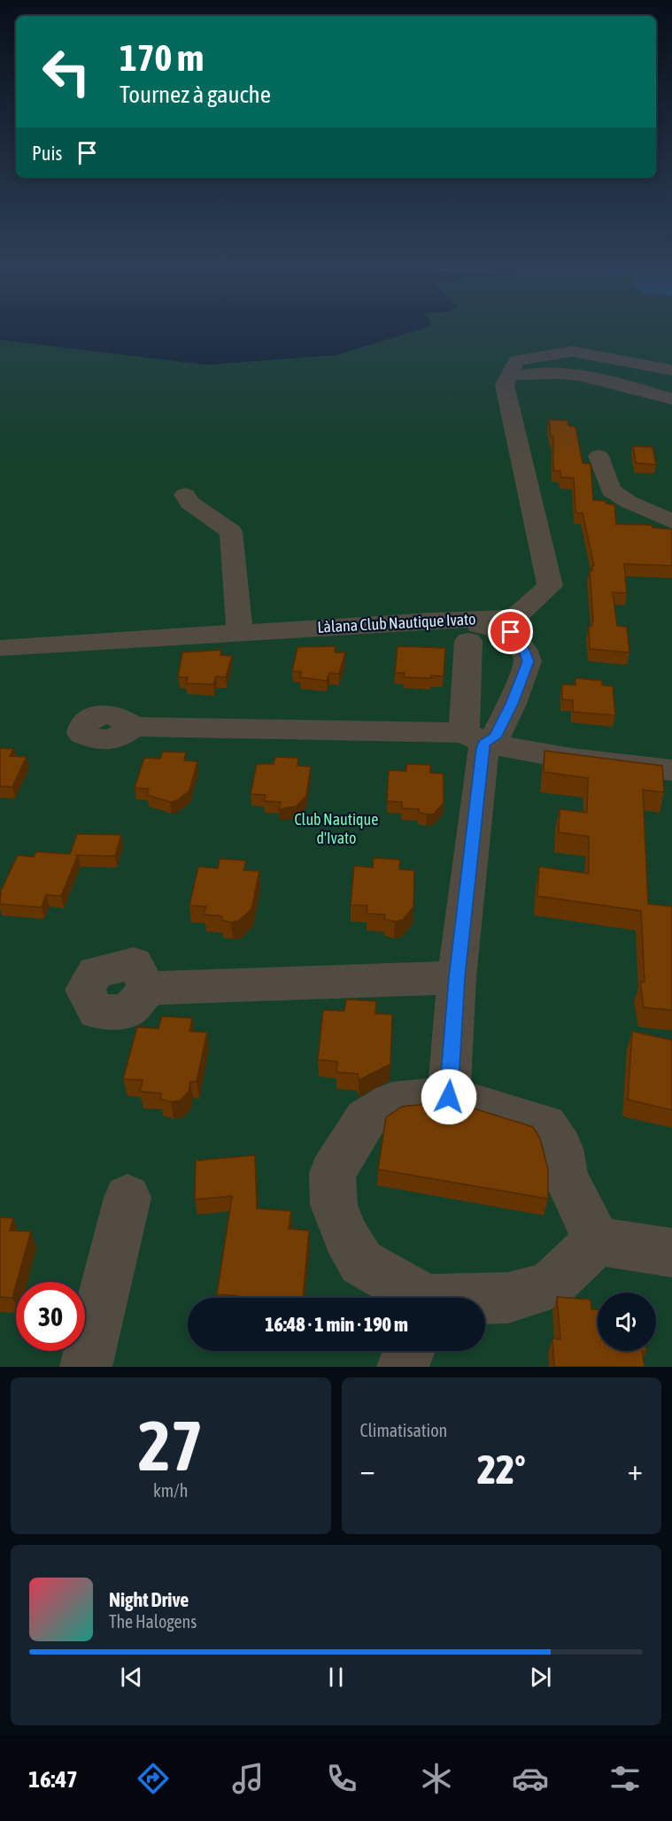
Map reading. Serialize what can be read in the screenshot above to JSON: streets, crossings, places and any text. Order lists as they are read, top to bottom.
{
  "streets": {
    "street": ["Làlana Club Nautique Ivato"]
  },
  "parks": ["Club Nautique d'Ivato"],
  "page": {
    "turn": ["170 m", "Tournez à gauche"],
    "then": "Puis",
    "limit": "30",
    "trip": "16:48 · 1 min · 190 m",
    "tile": [
      ["27", "km/h"],
      "Climatisation"
    ],
    "heat": ["−", "22°", "+"],
    "song": ["Night Drive", "The Halogens"],
    "tabs": "16:47"
  }
}
